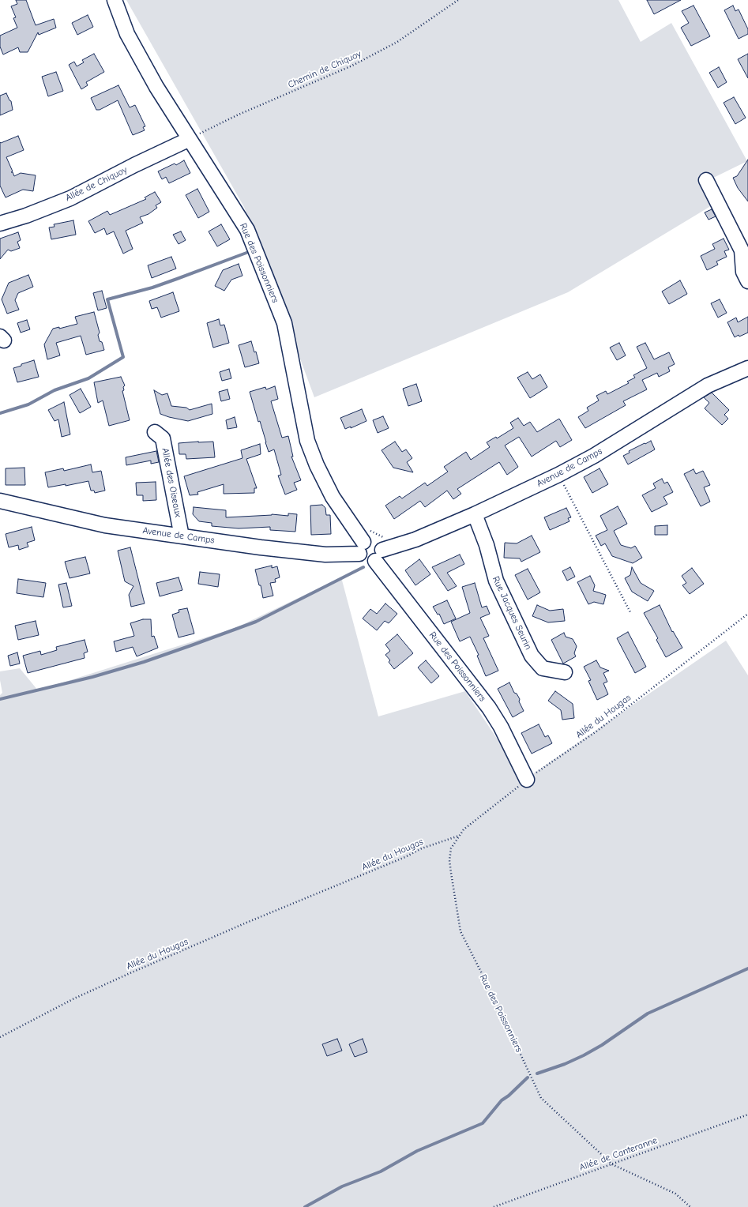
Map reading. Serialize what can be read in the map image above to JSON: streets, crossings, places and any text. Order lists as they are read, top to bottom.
{
  "streets": {
    "street": [
      "Allée de Chiquoy",
      "Rue des Poissonniers",
      "Avenue de Camps",
      "Allée des Oiseaux",
      "Rue Jacques Seurin"
    ],
    "path": ["Chemin de Chiquoy", "Allée du Hougas", "Allée de Canteranne"]
  },
  "crossings": [
    ["Chemin de Chiquoy", "Allée de Chiquoy"],
    ["Chemin de Chiquoy", "Rue des Poissonniers"],
    ["Allée de Chiquoy", "Rue des Poissonniers"],
    ["Rue des Poissonniers", "Avenue de Camps"],
    ["Rue des Poissonniers", "Allée du Hougas"],
    ["Rue des Poissonniers", "Allée de Canteranne"],
    ["Avenue de Camps", "Allée des Oiseaux"],
    ["Avenue de Camps", "Rue Jacques Seurin"]
  ]
}
